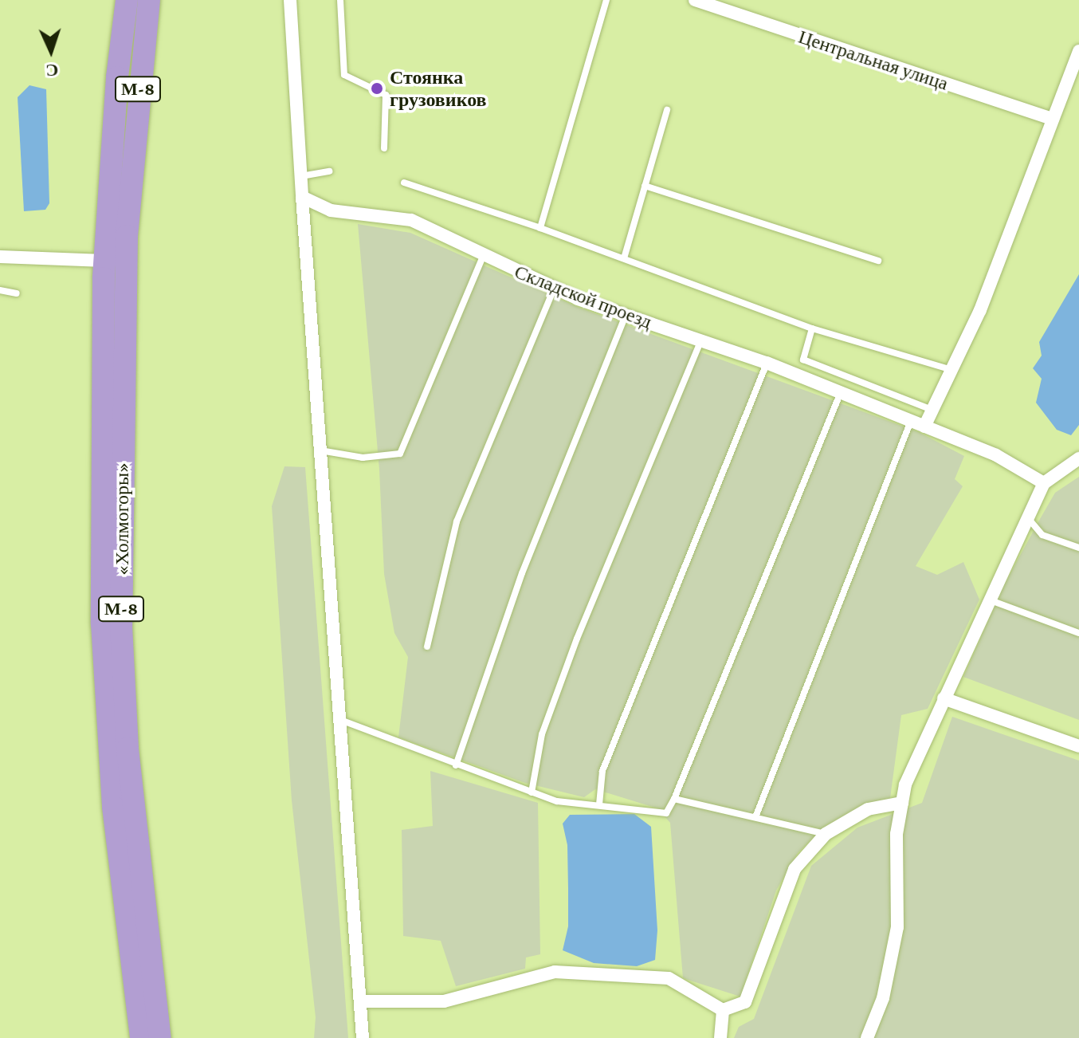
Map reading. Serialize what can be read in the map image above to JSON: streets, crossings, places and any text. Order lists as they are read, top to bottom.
{
  "streets": {
    "highway": ["М-8", "«Холмогоры»"],
    "street": ["Центральная улица", "Складской проезд"]
  },
  "places": ["Стоянка грузовиков"],
  "north": "bottom"
}
